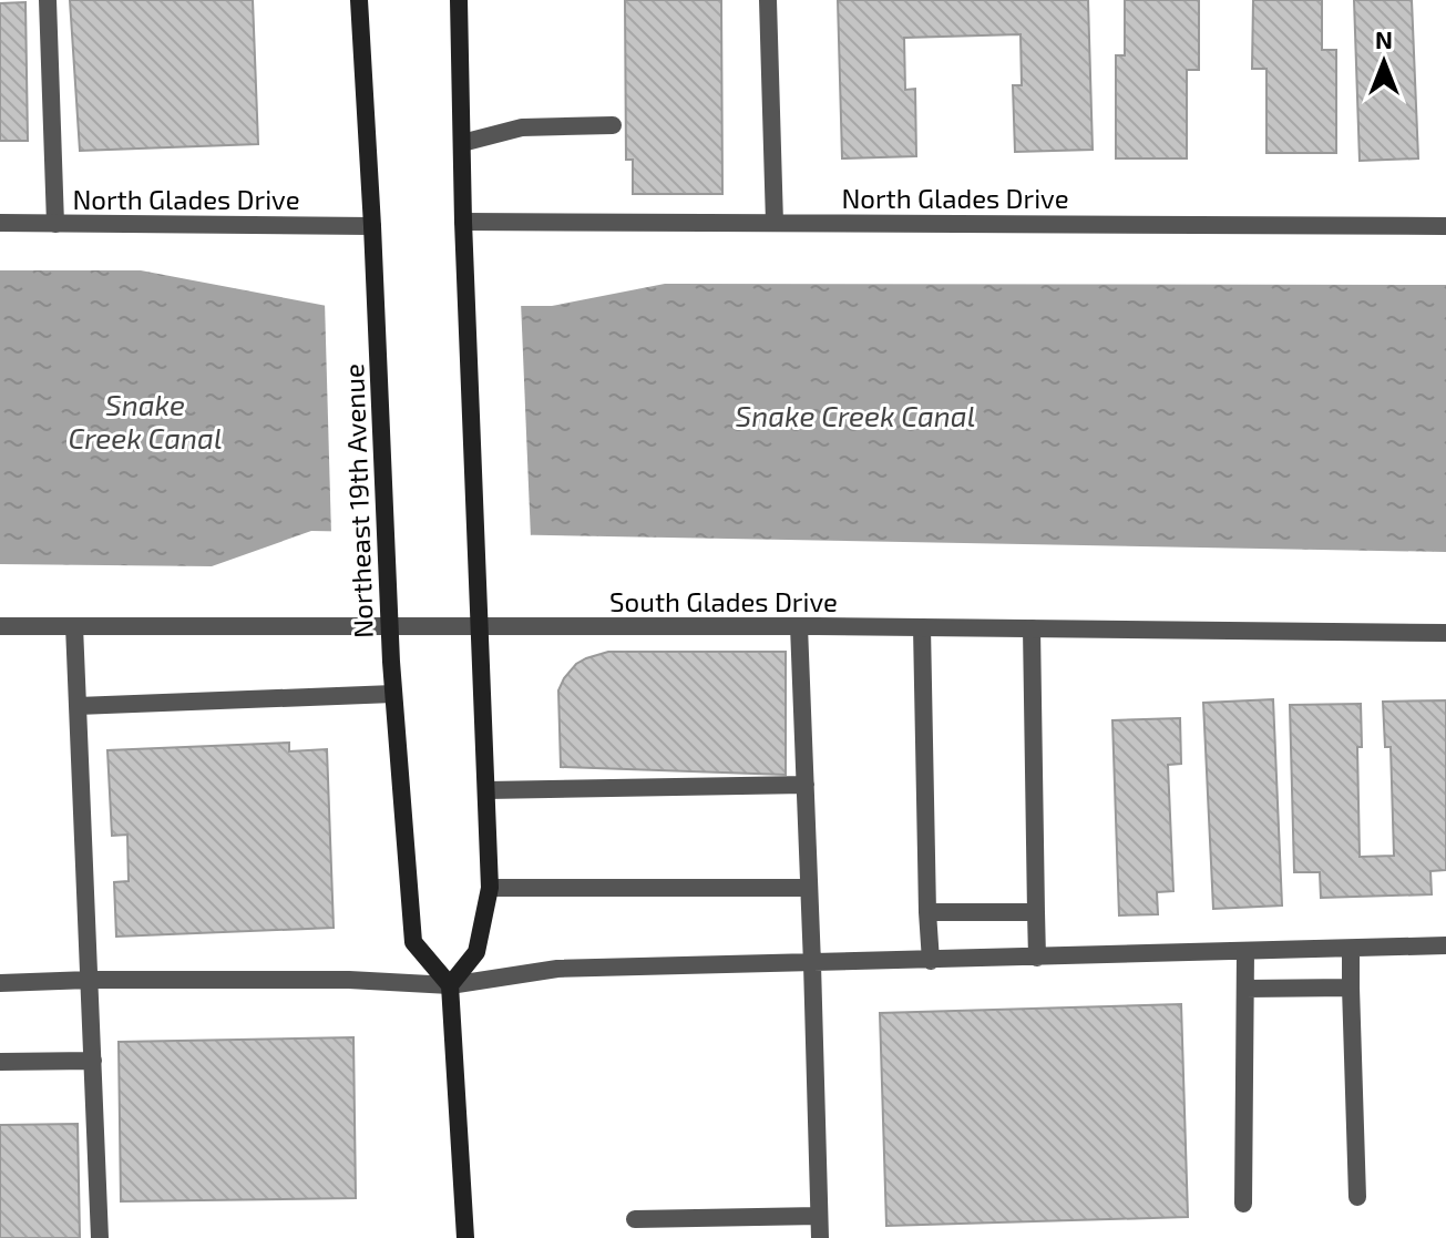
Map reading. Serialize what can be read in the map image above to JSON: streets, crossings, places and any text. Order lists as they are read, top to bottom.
{
  "streets": {
    "street": ["North Glades Drive", "Northeast 19th Avenue", "South Glades Drive"]
  },
  "crossings": [
    ["North Glades Drive", "Northeast 19th Avenue"],
    ["Northeast 19th Avenue", "South Glades Drive"]
  ],
  "water": ["Snake Creek Canal"],
  "north": "top"
}
